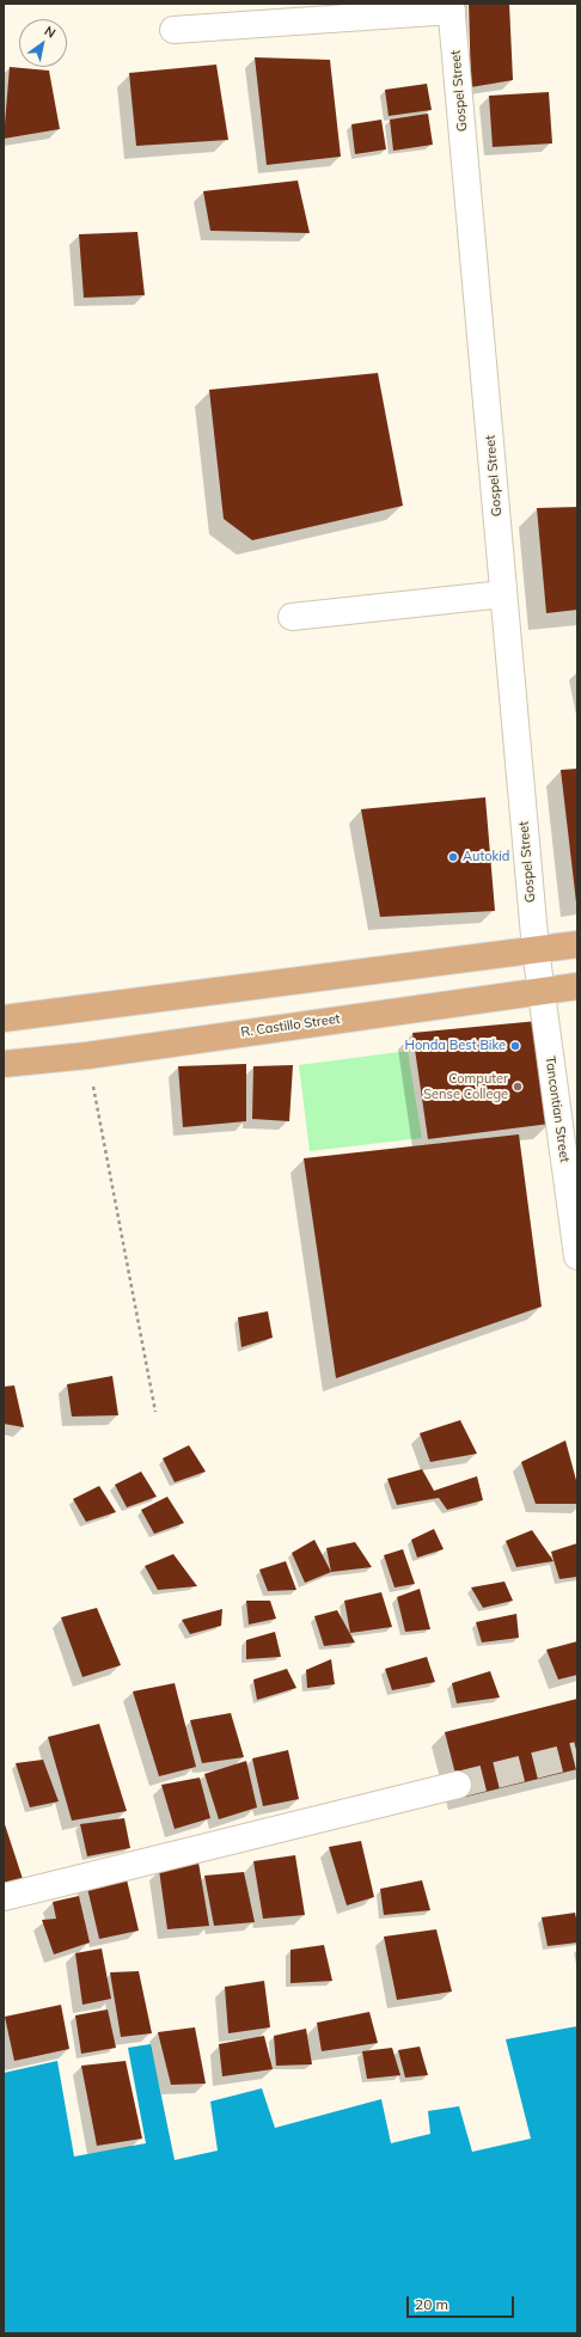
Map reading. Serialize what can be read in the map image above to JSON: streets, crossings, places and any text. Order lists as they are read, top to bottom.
{
  "streets": {
    "main road": ["R. Castillo Street"],
    "street": ["Gospel Street", "Tancontian Street"]
  },
  "crossings": [
    ["Gospel Street", "R. Castillo Street"],
    ["Gospel Street", "Tancontian Street"],
    ["R. Castillo Street", "Tancontian Street"]
  ],
  "places": ["Autokid", "Honda Best Bike", "Computer Sense College"],
  "scale_bar": "20 m",
  "north": "top right"
}
